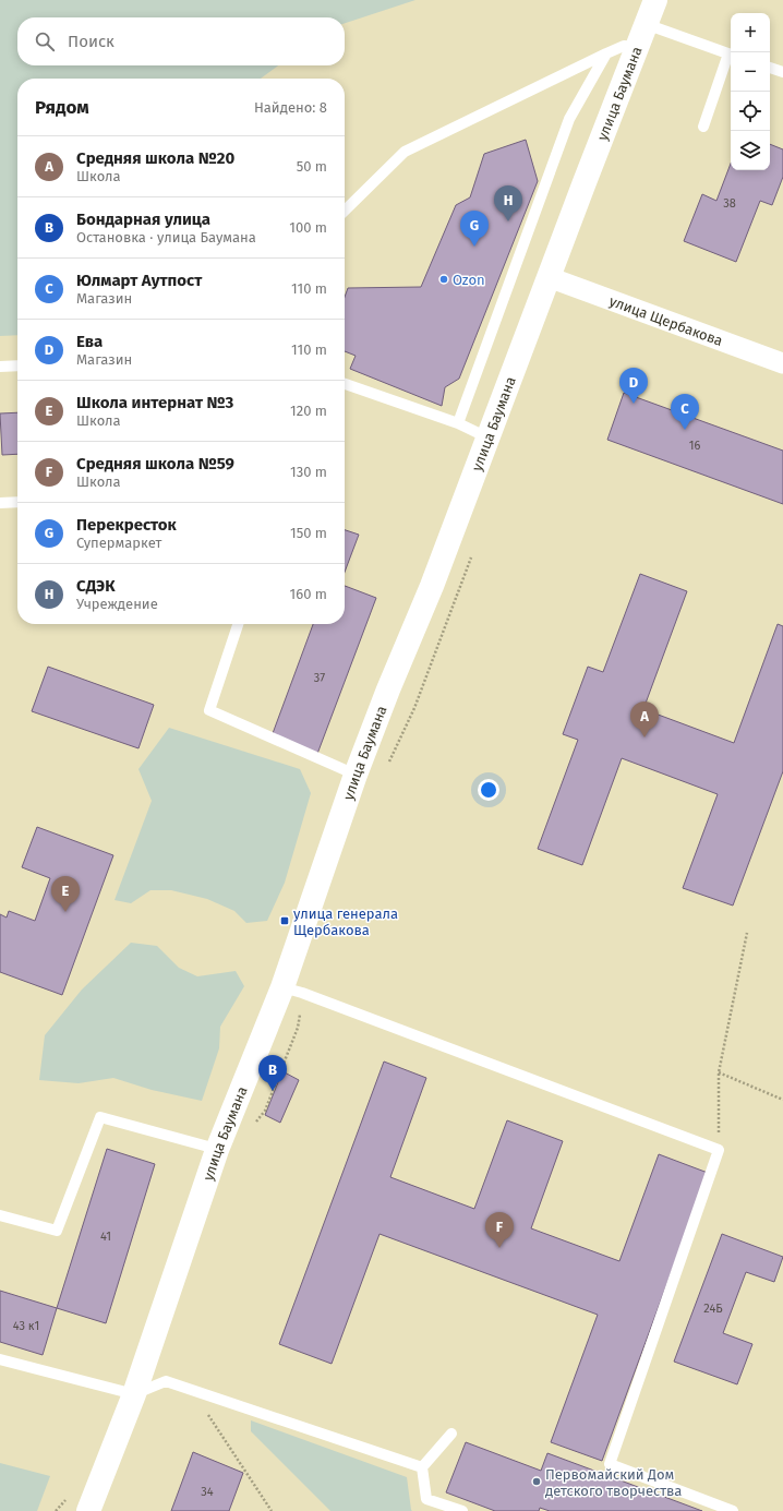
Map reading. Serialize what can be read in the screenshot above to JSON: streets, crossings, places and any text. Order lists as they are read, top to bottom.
{
  "streets": {
    "street": ["улица Баумана", "улица Щербакова"]
  },
  "crossings": [
    ["улица Баумана", "улица Щербакова"]
  ],
  "places": {
    "other": ["Ozon", "Первомайский Дом детского творчества"],
    "transit": ["улица генерала Щербакова"]
  },
  "house_numbers": [
    "38",
    "16",
    "37",
    "41",
    "24Б",
    "43 к1",
    "34"
  ],
  "page": {
    "map_buttons": ["+", "−"],
    "search": "Поиск",
    "heading": ["Рядом", "Найдено: 8"],
    "list": [
      {
        "mark": "A",
        "name": "Средняя школа №20",
        "note": "Школа",
        "value": "50 m"
      },
      {
        "mark": "B",
        "name": "Бондарная улица",
        "note": "Остановка · улица Баумана",
        "value": "100 m"
      },
      {
        "mark": "C",
        "name": "Юлмарт Аутпост",
        "note": "Магазин",
        "value": "110 m"
      },
      {
        "mark": "D",
        "name": "Ева",
        "note": "Магазин",
        "value": "110 m"
      },
      {
        "mark": "E",
        "name": "Школа интернат №3",
        "note": "Школа",
        "value": "120 m"
      },
      {
        "mark": "F",
        "name": "Средняя школа №59",
        "note": "Школа",
        "value": "130 m"
      },
      {
        "mark": "G",
        "name": "Перекресток",
        "note": "Супермаркет",
        "value": "150 m"
      },
      {
        "mark": "H",
        "name": "СДЭК",
        "note": "Учреждение",
        "value": "160 m"
      }
    ],
    "pins": [
      "H",
      "G",
      "D",
      "C",
      "A",
      "E",
      "B",
      "F"
    ]
  }
}
